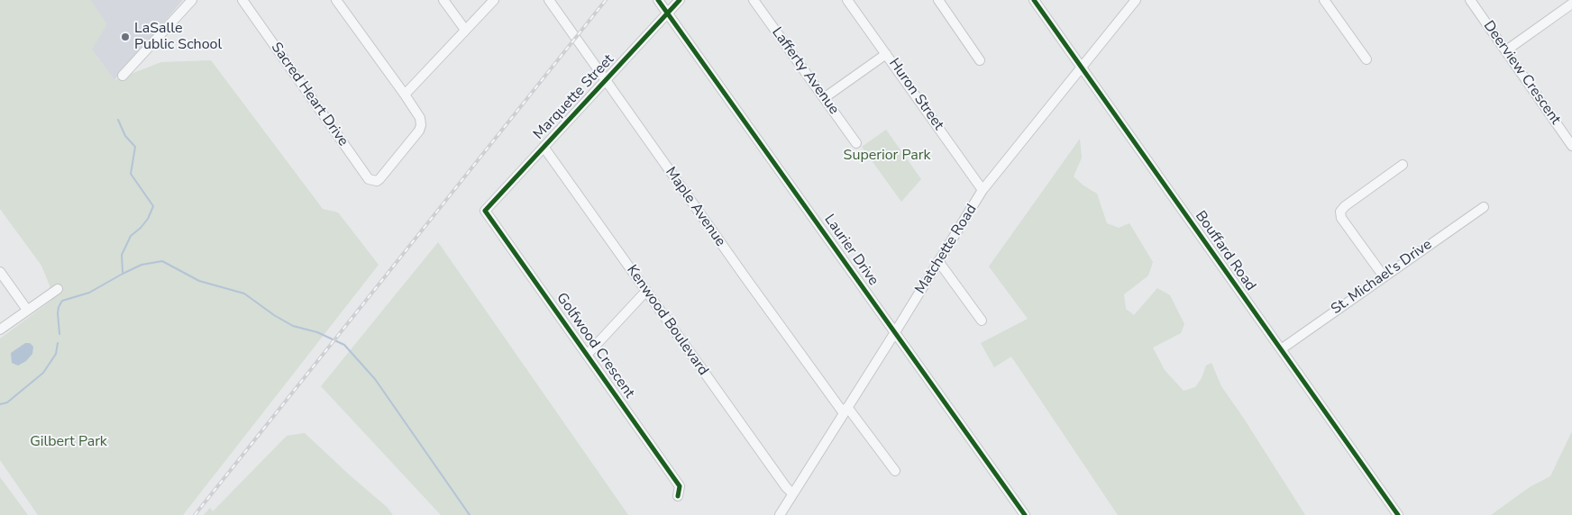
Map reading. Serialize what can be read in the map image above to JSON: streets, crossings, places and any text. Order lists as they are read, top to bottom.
{
  "streets": {
    "street": [
      "Lafferty Avenue",
      "Deerview Crescent",
      "Sacred Heart Drive",
      "Huron Street",
      "Marquette Street",
      "Maple Avenue",
      "Matchette Road",
      "Laurier Drive",
      "Bouffard Road",
      "St. Michael's Drive",
      "Kenwood Boulevard",
      "Golfwood Crescent"
    ]
  },
  "crossings": [
    ["Huron Street", "Matchette Road"],
    ["Marquette Street", "Maple Avenue"],
    ["Marquette Street", "Laurier Drive"],
    ["Marquette Street", "Kenwood Boulevard"],
    ["Marquette Street", "Golfwood Crescent"],
    ["Maple Avenue", "Matchette Road"],
    ["Matchette Road", "Laurier Drive"],
    ["Matchette Road", "Bouffard Road"],
    ["Matchette Road", "Kenwood Boulevard"],
    ["Bouffard Road", "St. Michael's Drive"]
  ],
  "parks": ["Superior Park", "Gilbert Park"],
  "places": ["LaSalle Public School"]
}
